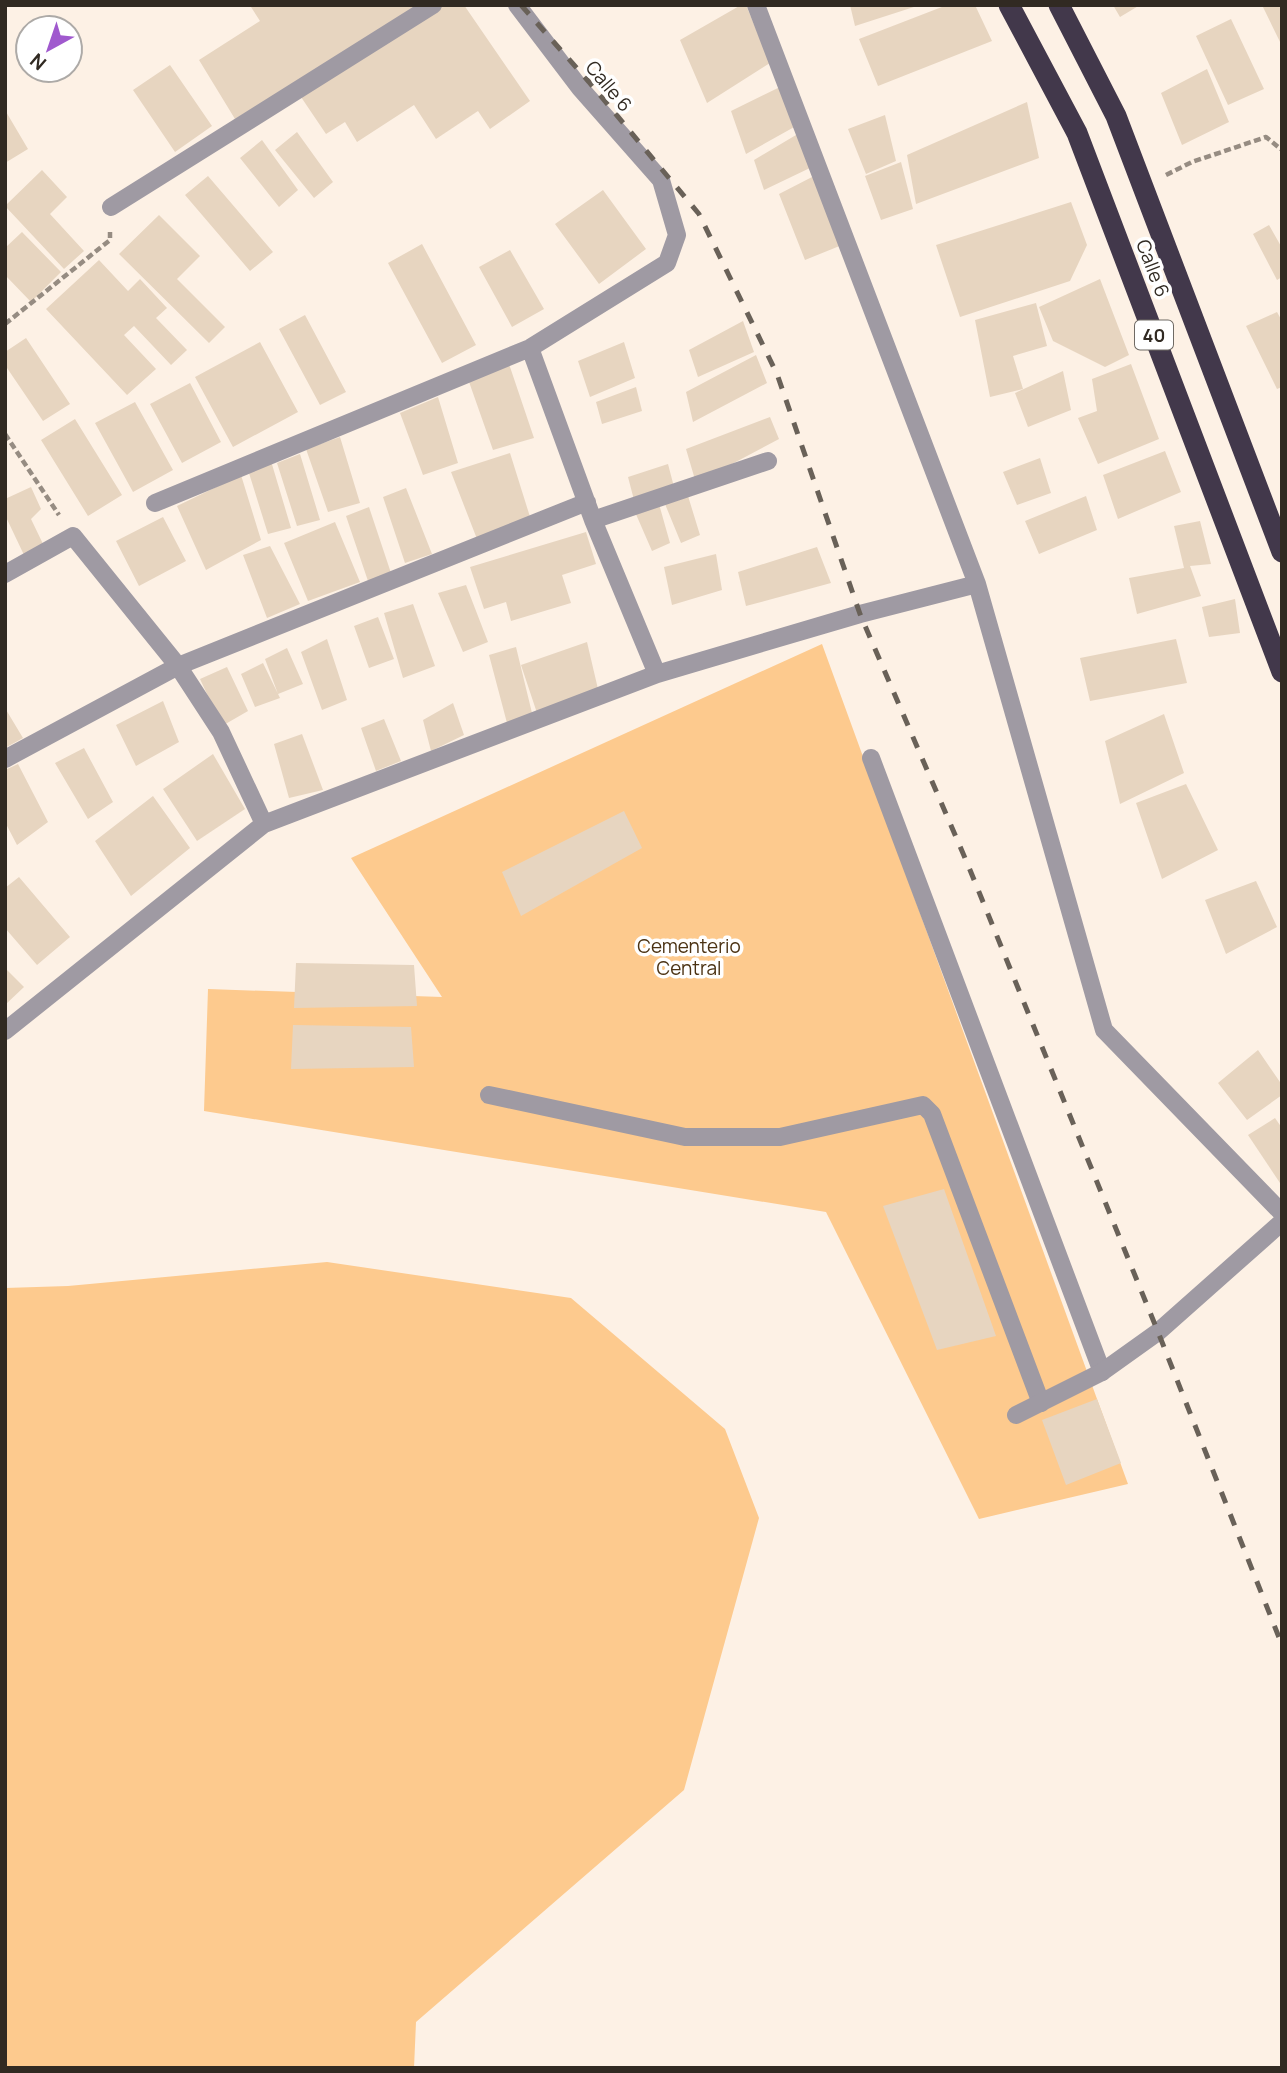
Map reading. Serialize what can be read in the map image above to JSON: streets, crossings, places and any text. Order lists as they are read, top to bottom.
{
  "streets": {
    "highway": ["Calle 6", "40"]
  },
  "parks": ["Cementerio Central"],
  "north": "bottom left"
}
